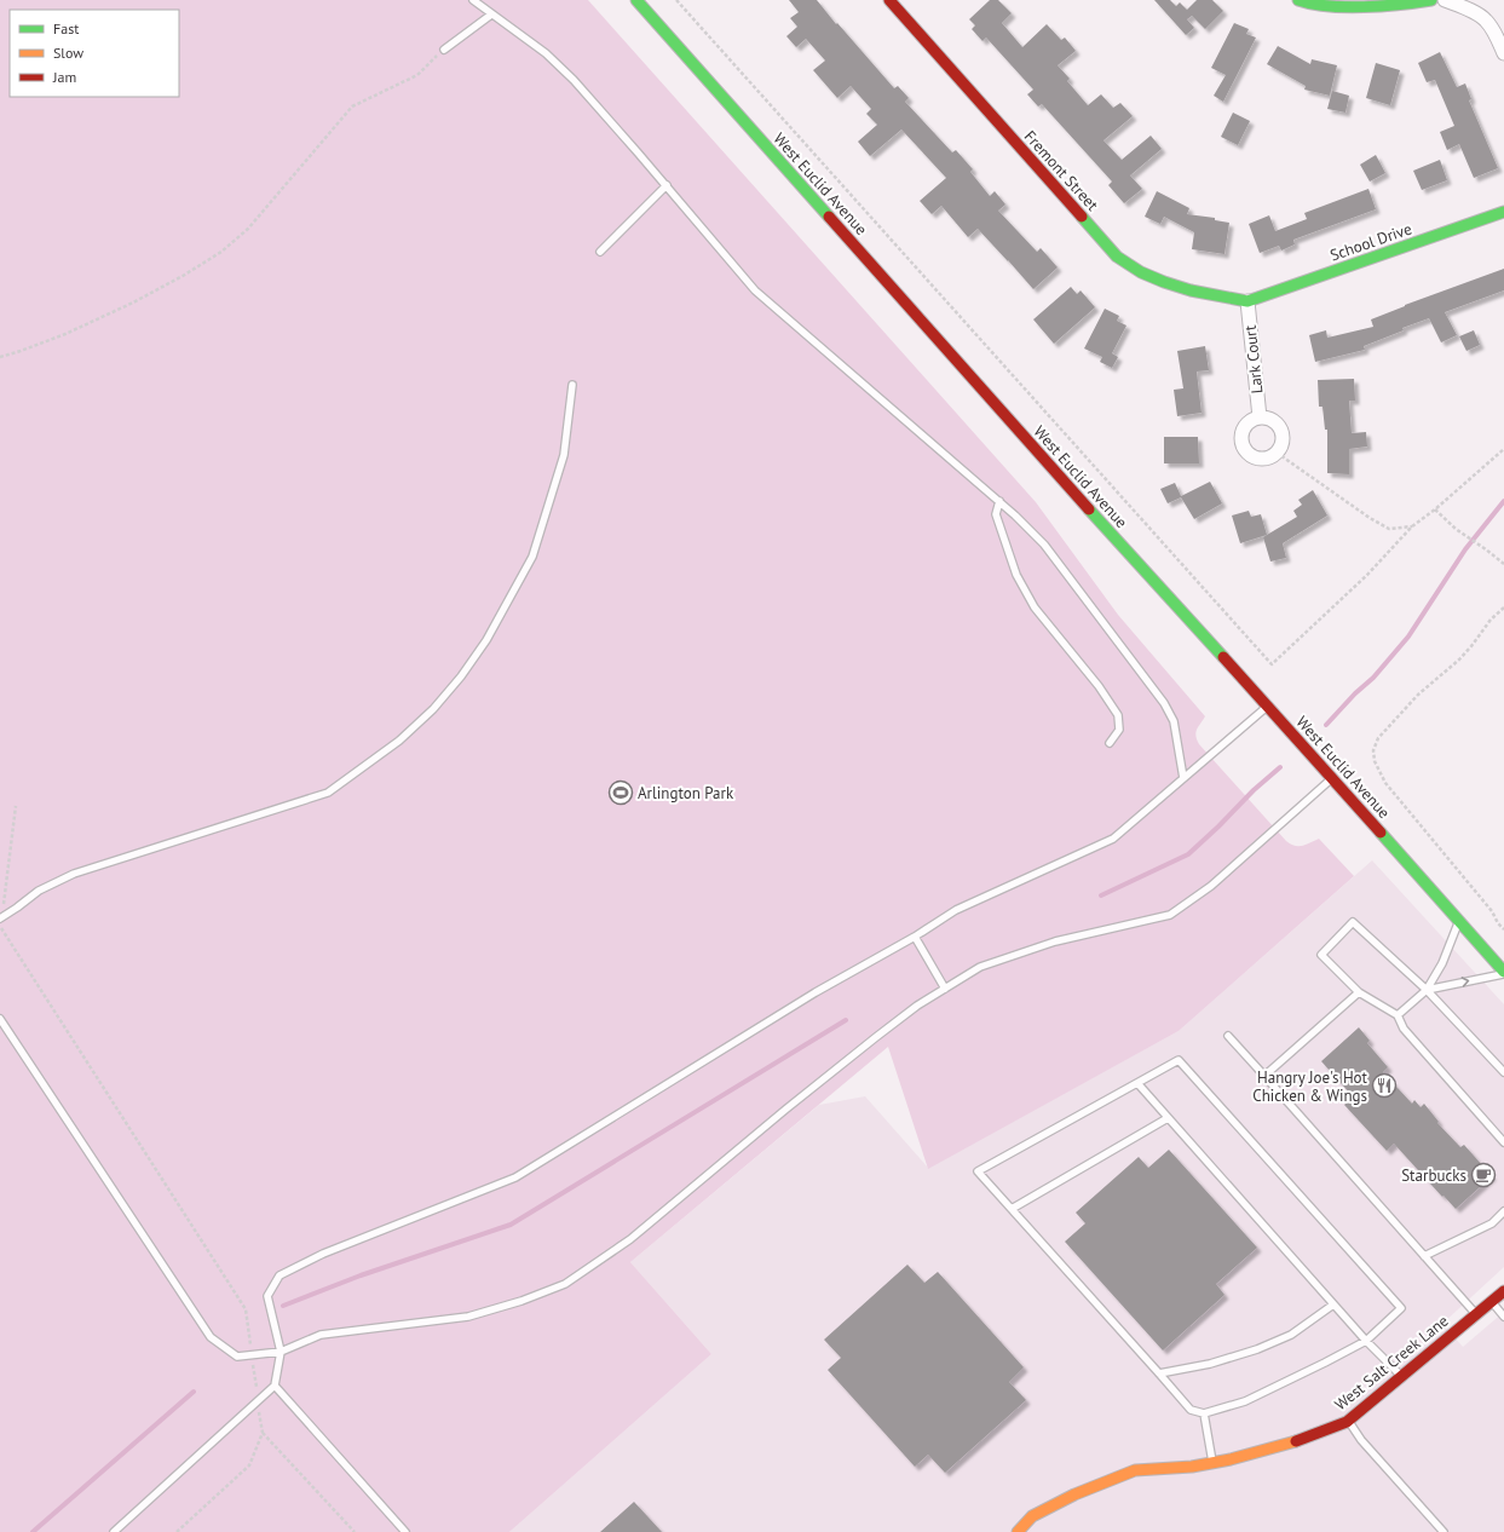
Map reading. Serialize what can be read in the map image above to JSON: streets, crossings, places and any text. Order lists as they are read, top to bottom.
{
  "streets": {
    "street": [
      "Fremont Street",
      "West Euclid Avenue",
      "School Drive",
      "Lark Court",
      "West Salt Creek Lane"
    ]
  },
  "crossings": [
    ["Fremont Street", "School Drive"],
    ["Fremont Street", "Lark Court"],
    ["School Drive", "Lark Court"]
  ],
  "places": {
    "sports": ["Arlington Park"],
    "restaurant": ["Hangry Joe's Hot Chicken & Wings"],
    "cafe": ["Starbucks"]
  },
  "legend": ["Fast", "Slow", "Jam"]
}
